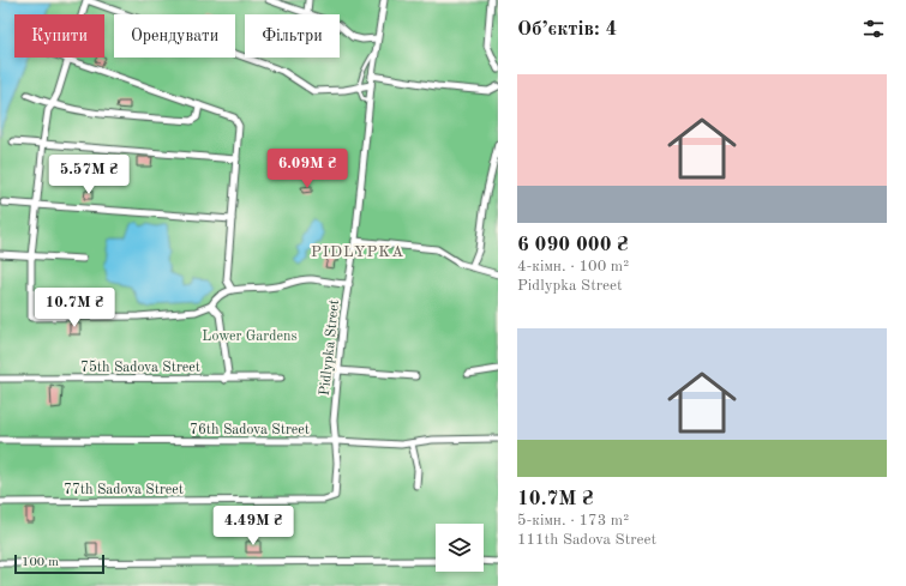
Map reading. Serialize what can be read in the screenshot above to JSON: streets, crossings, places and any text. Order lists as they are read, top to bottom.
{
  "streets": {
    "street": [
      "Pidlypka Street",
      "75th Sadova Street",
      "76th Sadova Street",
      "77th Sadova Street"
    ]
  },
  "crossings": [
    ["Pidlypka Street", "76th Sadova Street"],
    ["Pidlypka Street", "77th Sadova Street"],
    ["76th Sadova Street", "77th Sadova Street"]
  ],
  "districts": ["PIDLYPKA"],
  "parks": ["Lower Gardens"],
  "scale_bar": "100 m",
  "page": {
    "heading": "Об’єктів: 4",
    "chip": ["Купити", "Орендувати", "Фільтри"],
    "list": [
      {
        "name": "6 090 000 ₴",
        "note": "4-кімн. · 100 m² · Pidlypka Street"
      },
      {
        "name": "10.7M ₴",
        "note": "5-кімн. · 173 m² · 111th Sadova Street"
      }
    ],
    "price": [
      "6.09M ₴",
      "5.57M ₴",
      "10.7M ₴",
      "4.49M ₴"
    ],
    "scale": "100 m"
  }
}
